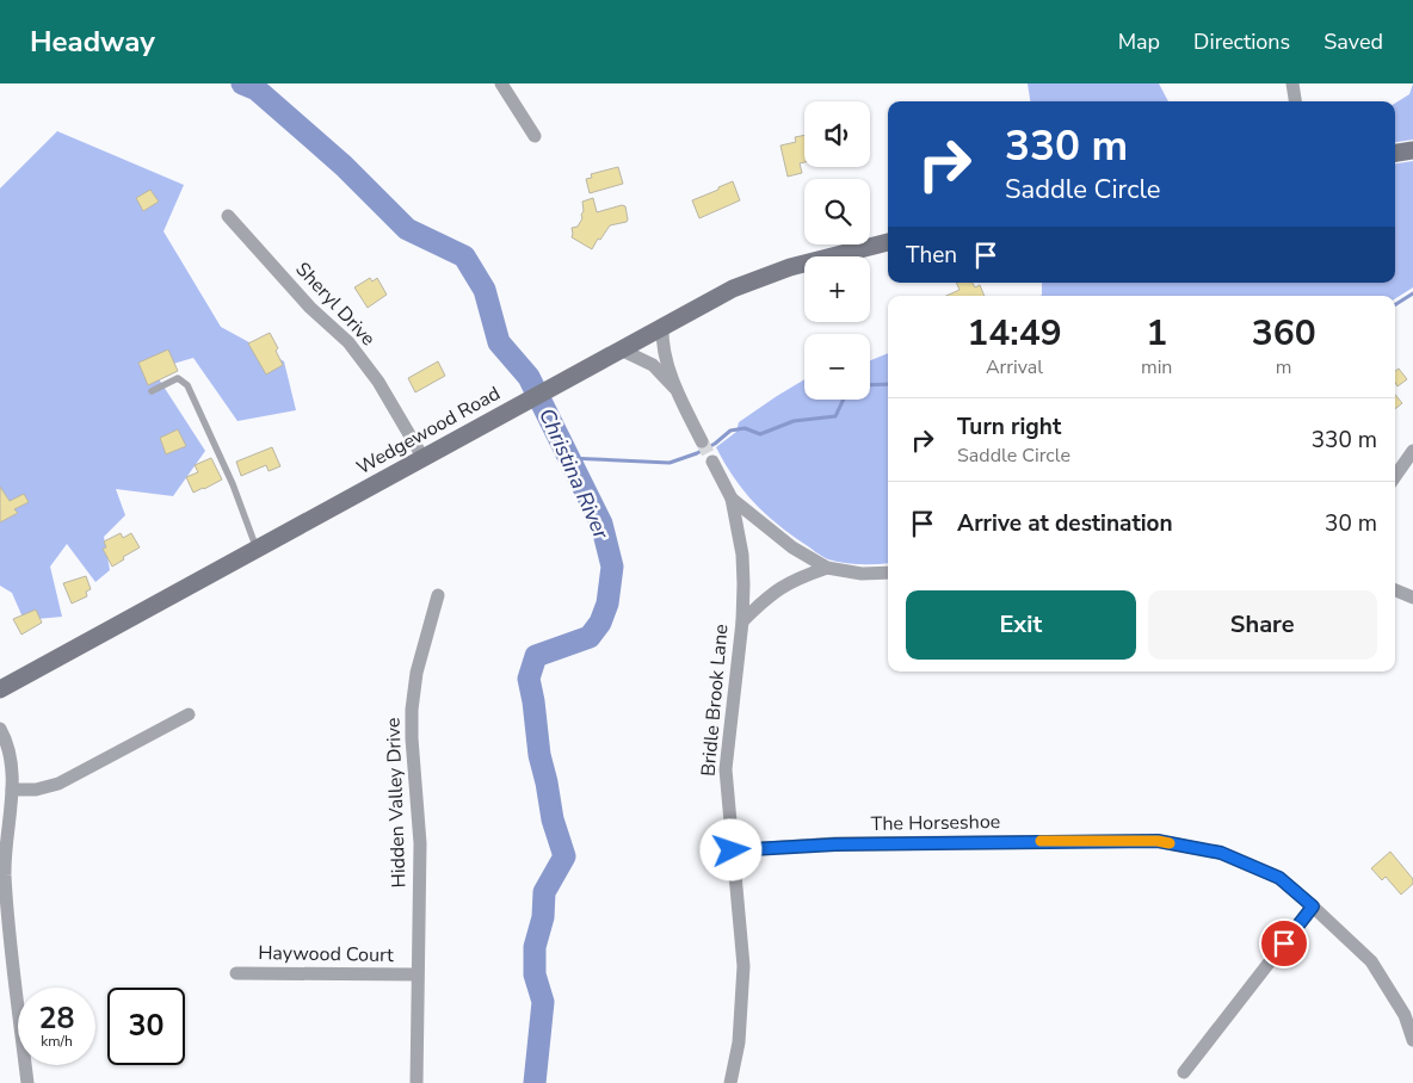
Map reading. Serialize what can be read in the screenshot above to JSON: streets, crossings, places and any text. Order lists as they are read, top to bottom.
{
  "streets": {
    "street": [
      "Sheryl Drive",
      "Wedgewood Road",
      "Bridle Brook Lane",
      "Hidden Valley Drive",
      "The Horseshoe",
      "Haywood Court"
    ]
  },
  "crossings": [
    ["Sheryl Drive", "Wedgewood Road"],
    ["Bridle Brook Lane", "The Horseshoe"],
    ["Hidden Valley Drive", "Haywood Court"]
  ],
  "water": ["Christina River"],
  "page": {
    "header": "Headway",
    "nav": ["Map", "Directions", "Saved"],
    "map_buttons": ["+", "−"],
    "turn": ["330 m", "Saddle Circle"],
    "then": "Then",
    "eta": [
      "14:49",
      "Arrival",
      "1",
      "min",
      "360",
      "m"
    ],
    "list": [
      {
        "name": "Turn right",
        "note": "Saddle Circle",
        "value": "330 m"
      },
      {
        "name": "Arrive at destination",
        "value": "30 m"
      }
    ],
    "buttons": ["Exit", "Share"],
    "speed": "28 km/h",
    "limit": "30"
  }
}
